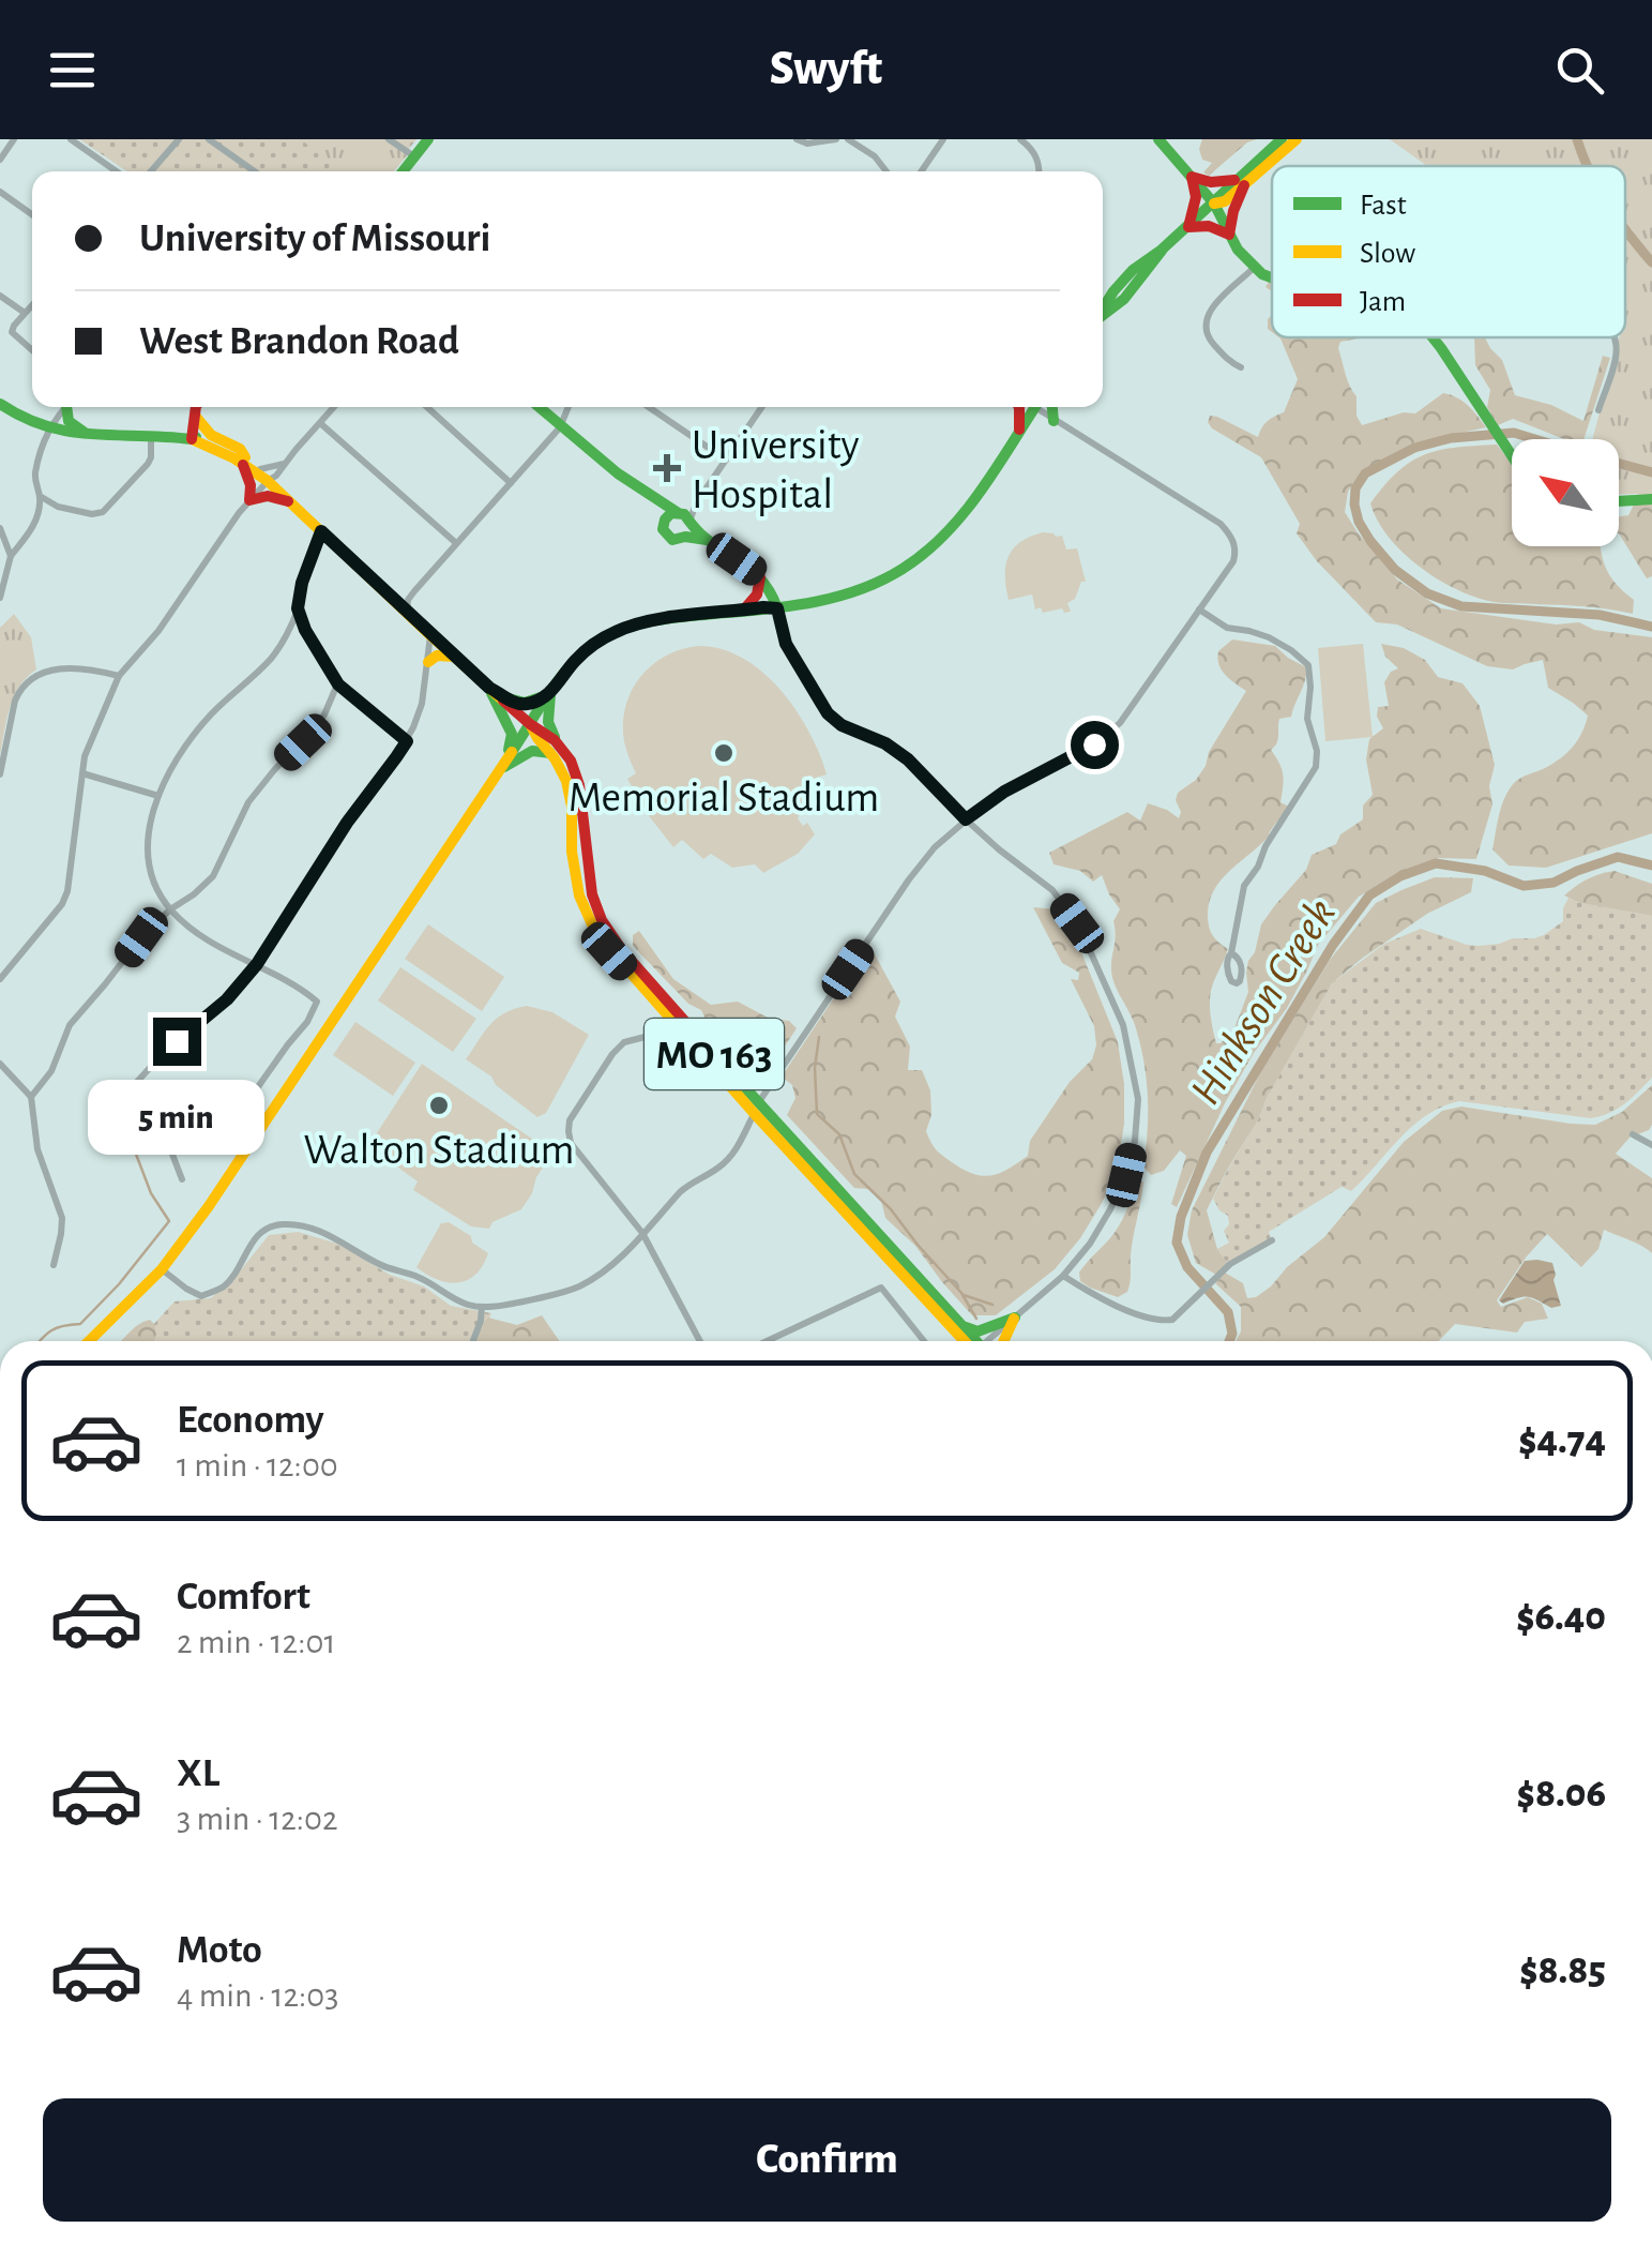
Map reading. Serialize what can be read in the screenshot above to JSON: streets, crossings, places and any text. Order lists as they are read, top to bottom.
{
  "streets": {
    "main road": ["MO 163"]
  },
  "water": ["Hinkson Creek"],
  "places": {
    "health": ["University Hospital"],
    "other": ["Memorial Stadium", "Walton Stadium"]
  },
  "legend": ["Fast", "Slow", "Jam"],
  "north": "top left",
  "page": {
    "header": "Swyft",
    "banner": ["University of Missouri", "West Brandon Road"],
    "bubble": "5 min",
    "list": [
      {
        "name": "Economy",
        "note": "1 min · 12:00",
        "value": "$4.74"
      },
      {
        "name": "Comfort",
        "note": "2 min · 12:01",
        "value": "$6.40"
      },
      {
        "name": "XL",
        "note": "3 min · 12:02",
        "value": "$8.06"
      },
      {
        "name": "Moto",
        "note": "4 min · 12:03",
        "value": "$8.85"
      }
    ],
    "buttons": "Confirm"
  }
}
